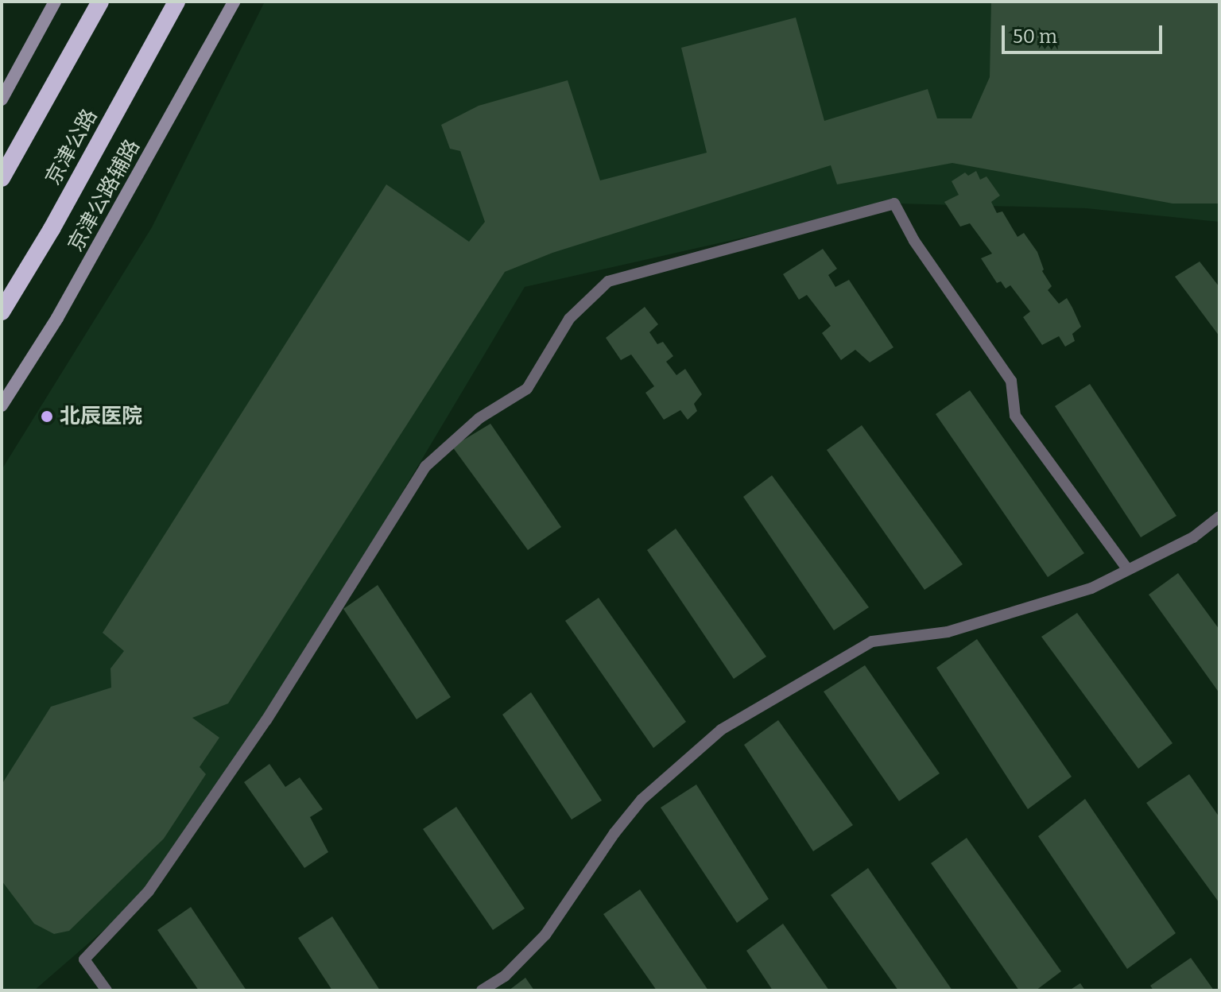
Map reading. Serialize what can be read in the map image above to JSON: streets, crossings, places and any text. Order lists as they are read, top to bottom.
{
  "streets": {
    "highway": ["京津公路"],
    "main road": ["京津公路辅路"]
  },
  "places": ["北辰医院"],
  "scale_bar": "50 m"
}
